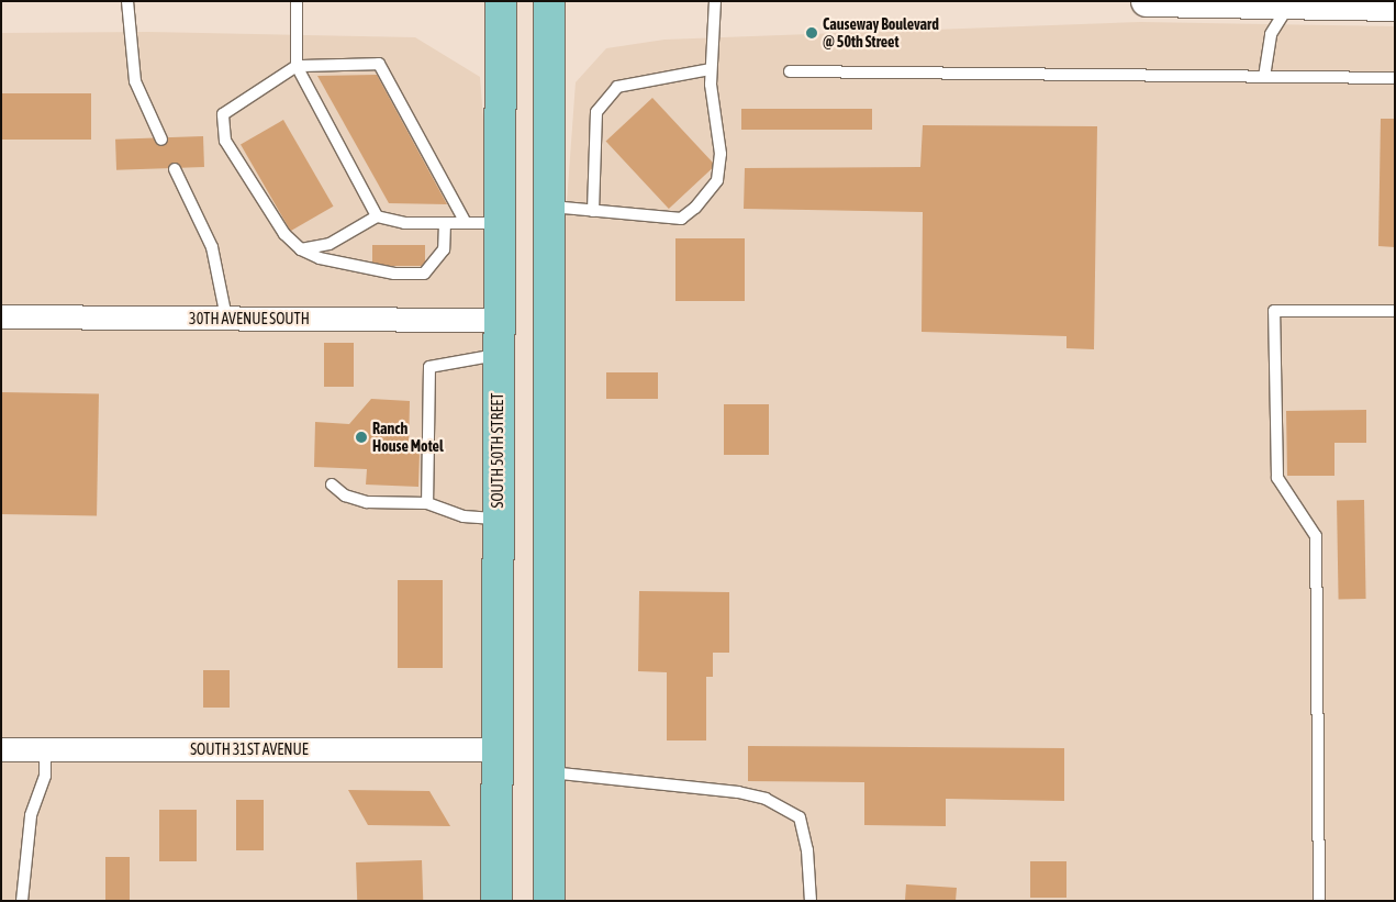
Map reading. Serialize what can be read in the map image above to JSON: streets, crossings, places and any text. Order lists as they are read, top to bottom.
{
  "streets": {
    "main road": ["SOUTH 50TH STREET"],
    "street": ["30TH AVENUE SOUTH", "SOUTH 31ST AVENUE"]
  },
  "crossings": [
    ["30TH AVENUE SOUTH", "SOUTH 50TH STREET"],
    ["SOUTH 50TH STREET", "SOUTH 31ST AVENUE"]
  ],
  "places": ["Causeway Boulevard @ 50th Street", "Ranch House Motel"]
}
